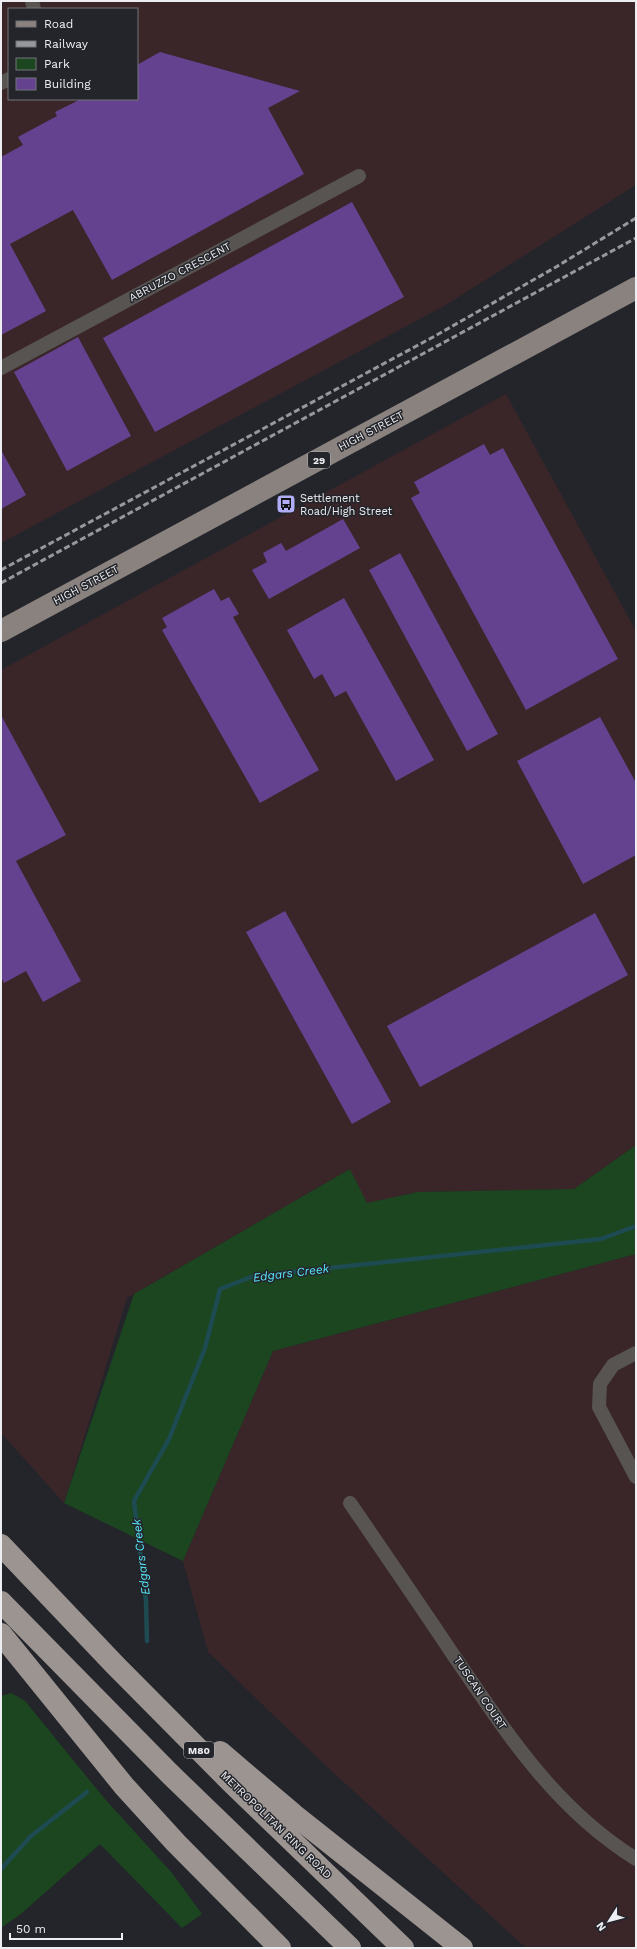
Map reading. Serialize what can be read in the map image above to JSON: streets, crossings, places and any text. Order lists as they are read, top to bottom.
{
  "streets": {
    "highway": ["M80", "METROPOLITAN RING ROAD"],
    "main road": ["HIGH STREET", "29"],
    "street": ["ABRUZZO CRESCENT", "TUSCAN COURT"]
  },
  "water": ["Edgars Creek"],
  "places": {
    "bus stop": ["Settlement Road/High Street"]
  },
  "legend": [
    "Road",
    "Railway",
    "Park",
    "Building"
  ],
  "scale_bar": "50 m",
  "north": "bottom left"
}
